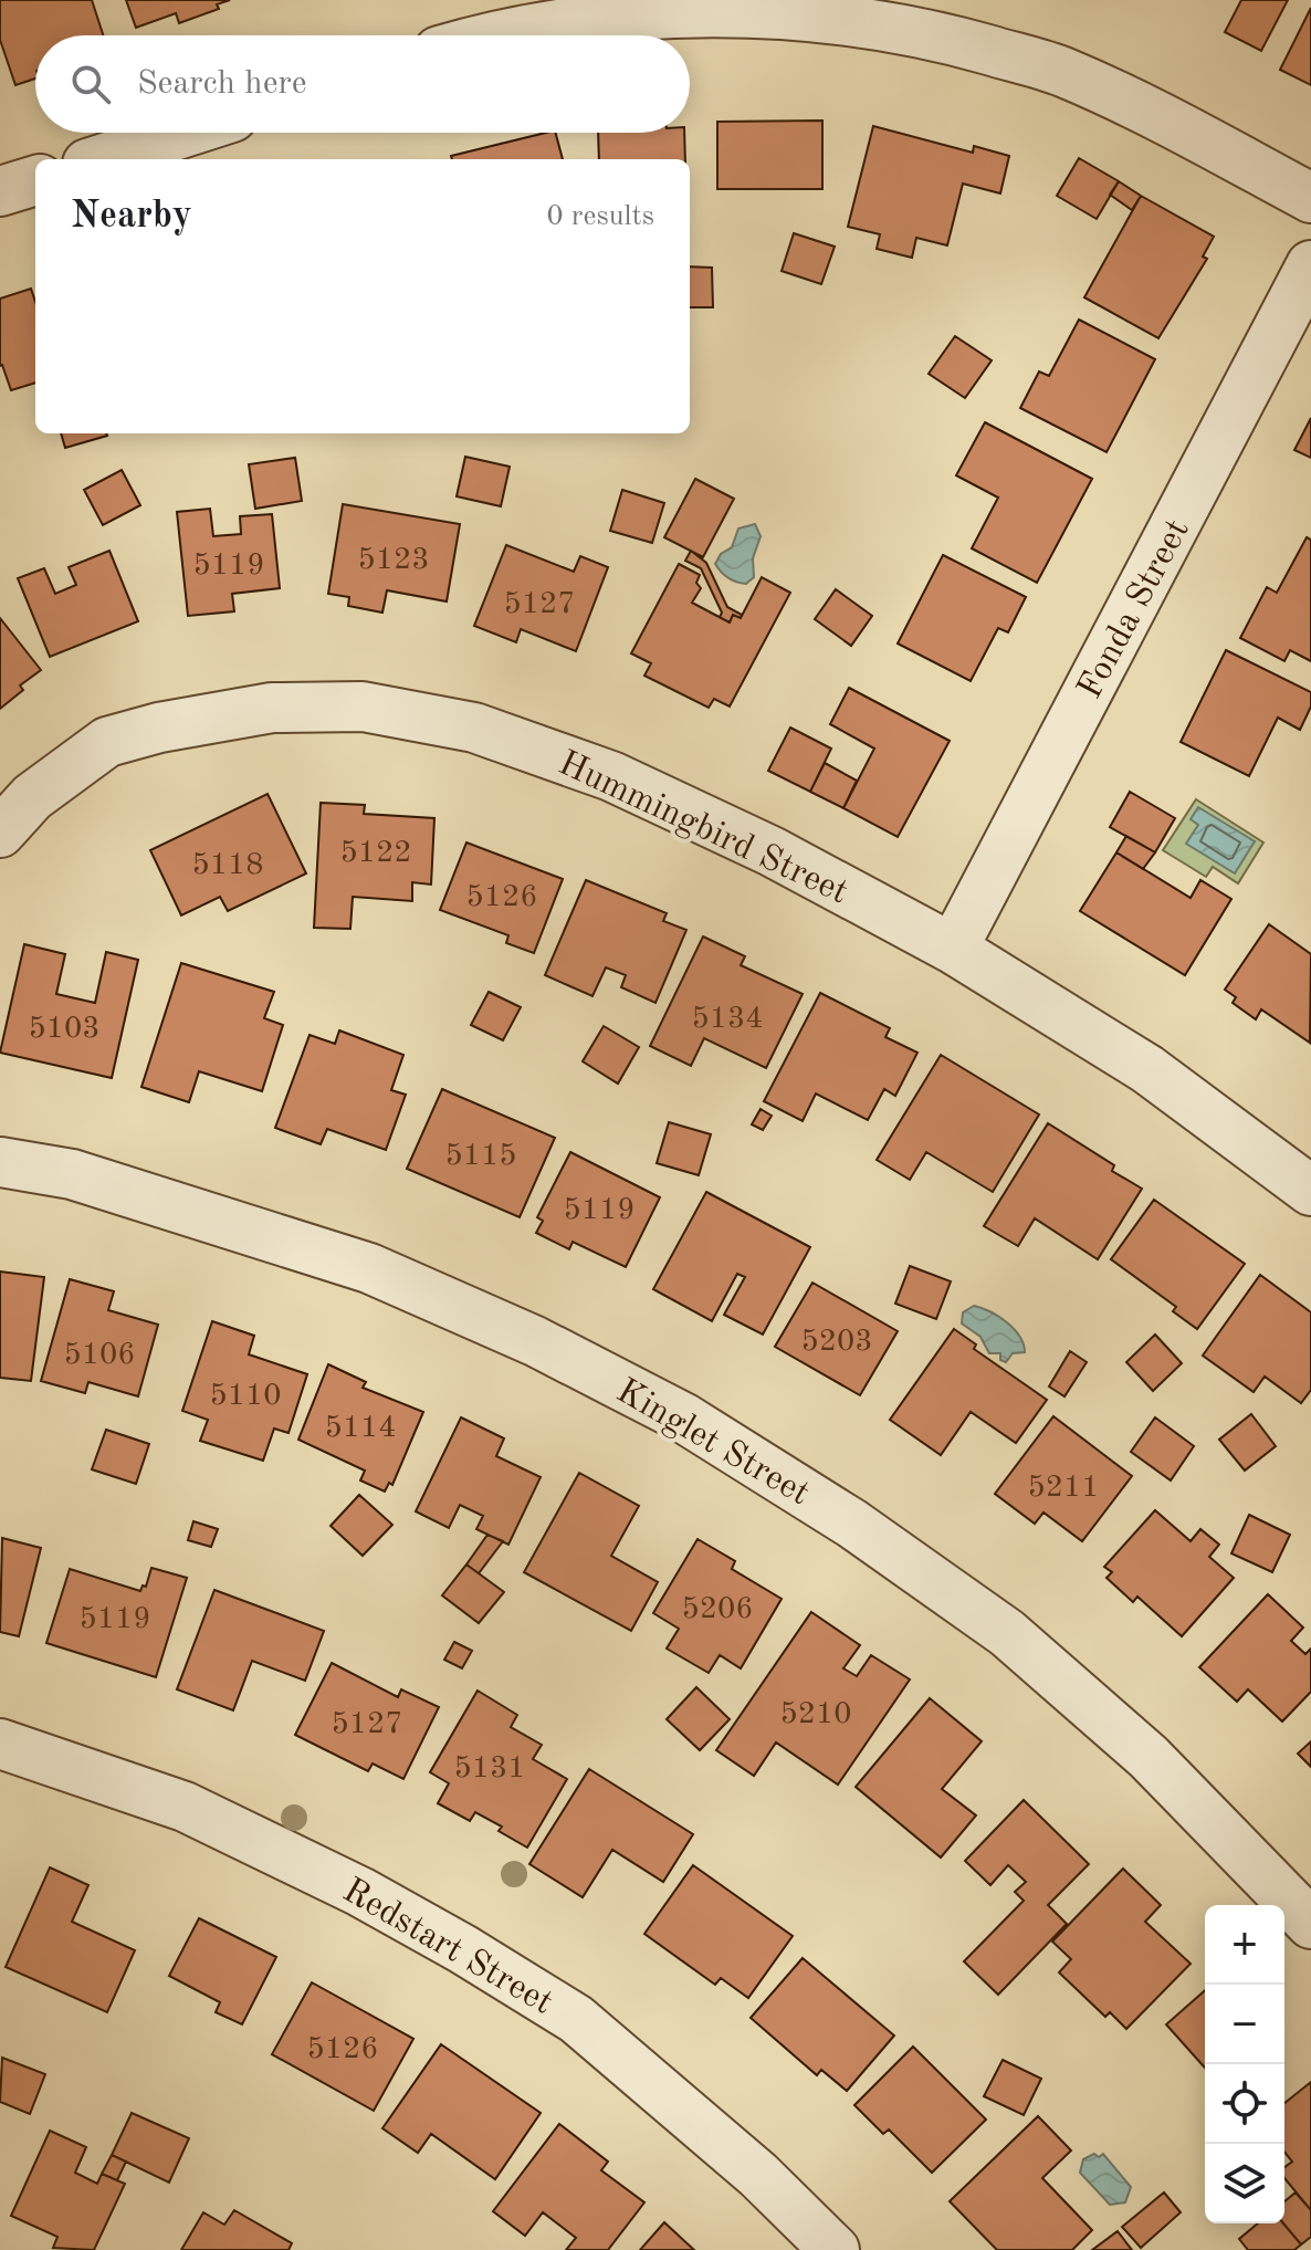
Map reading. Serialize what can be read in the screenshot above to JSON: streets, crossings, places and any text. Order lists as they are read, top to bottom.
{
  "streets": {
    "street": [
      "Fonda Street",
      "Hummingbird Street",
      "Kinglet Street",
      "Redstart Street"
    ]
  },
  "crossings": [
    ["Fonda Street", "Hummingbird Street"]
  ],
  "house_numbers": [
    "5123",
    "5119",
    "5127",
    "5122",
    "5118",
    "5126",
    "5134",
    "5103",
    "5115",
    "5119",
    "5203",
    "5106",
    "5110",
    "5114",
    "5211",
    "5206",
    "5119",
    "5210",
    "5127",
    "5131",
    "5126"
  ],
  "page": {
    "search": "Search here",
    "heading": ["Nearby", "0 results"],
    "map_buttons": ["+", "−"]
  }
}
